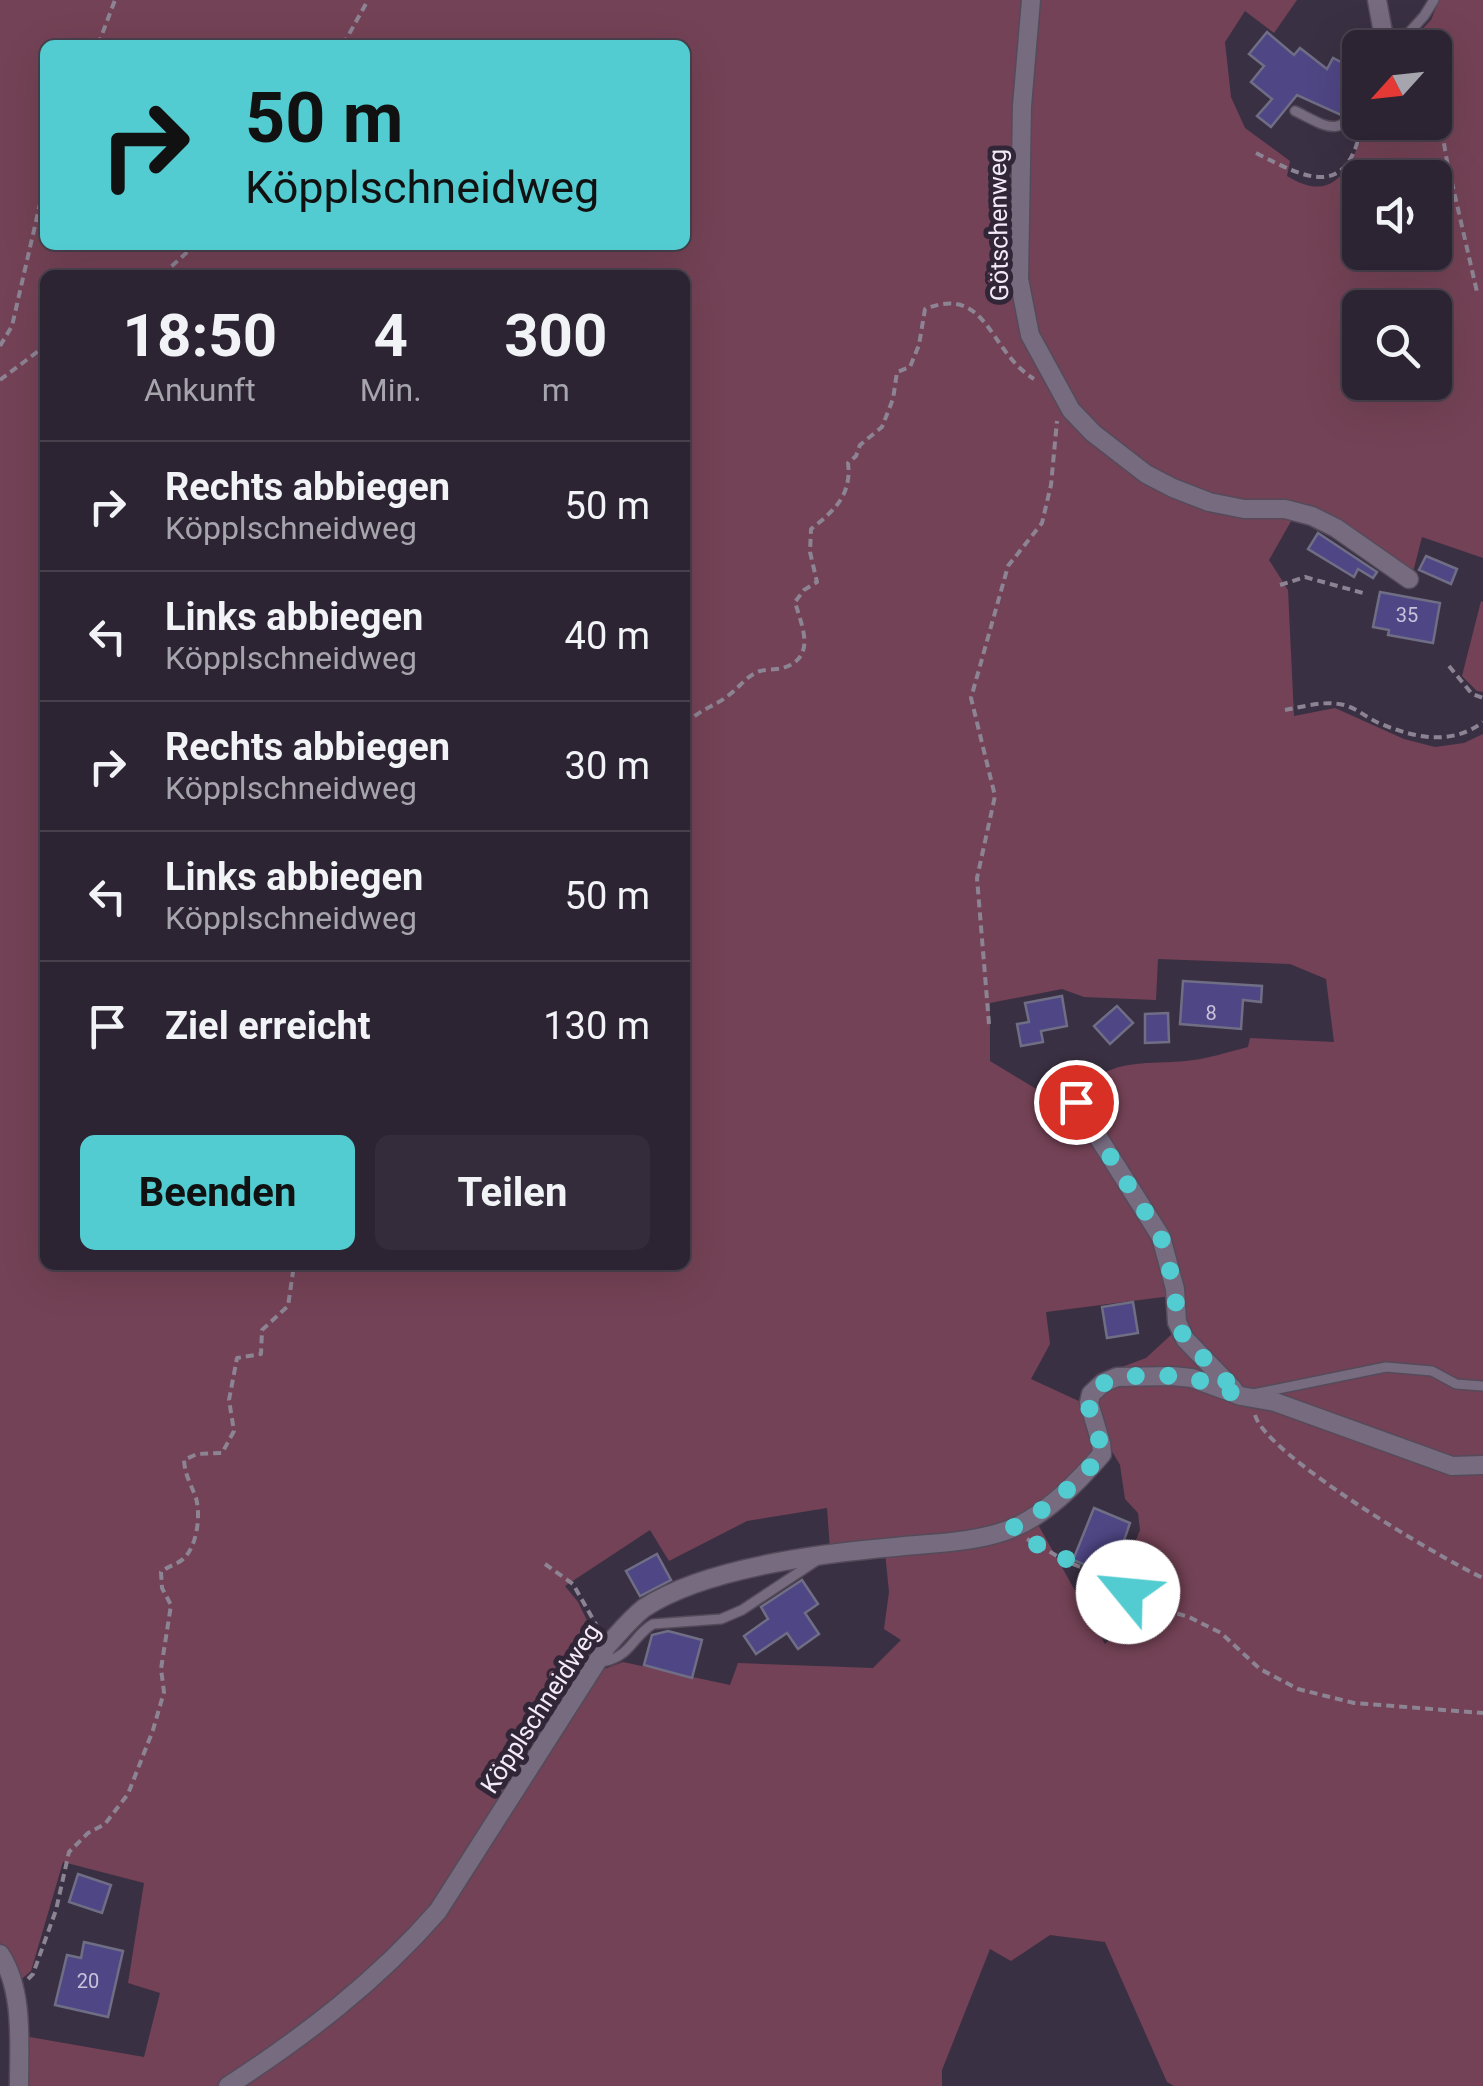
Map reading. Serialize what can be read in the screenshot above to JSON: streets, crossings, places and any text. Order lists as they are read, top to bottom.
{
  "streets": {
    "street": ["Götschenweg", "Köpplschneidweg"]
  },
  "house_numbers": ["35", "8", "20"],
  "north": "bottom left",
  "page": {
    "turn": ["50 m", "Köpplschneidweg"],
    "eta": [
      "18:50",
      "Ankunft",
      "4",
      "Min.",
      "300",
      "m"
    ],
    "list": [
      {
        "name": "Rechts abbiegen",
        "note": "Köpplschneidweg",
        "value": "50 m"
      },
      {
        "name": "Links abbiegen",
        "note": "Köpplschneidweg",
        "value": "40 m"
      },
      {
        "name": "Rechts abbiegen",
        "note": "Köpplschneidweg",
        "value": "30 m"
      },
      {
        "name": "Links abbiegen",
        "note": "Köpplschneidweg",
        "value": "50 m"
      },
      {
        "name": "Ziel erreicht",
        "value": "130 m"
      }
    ],
    "buttons": ["Beenden", "Teilen"]
  }
}
